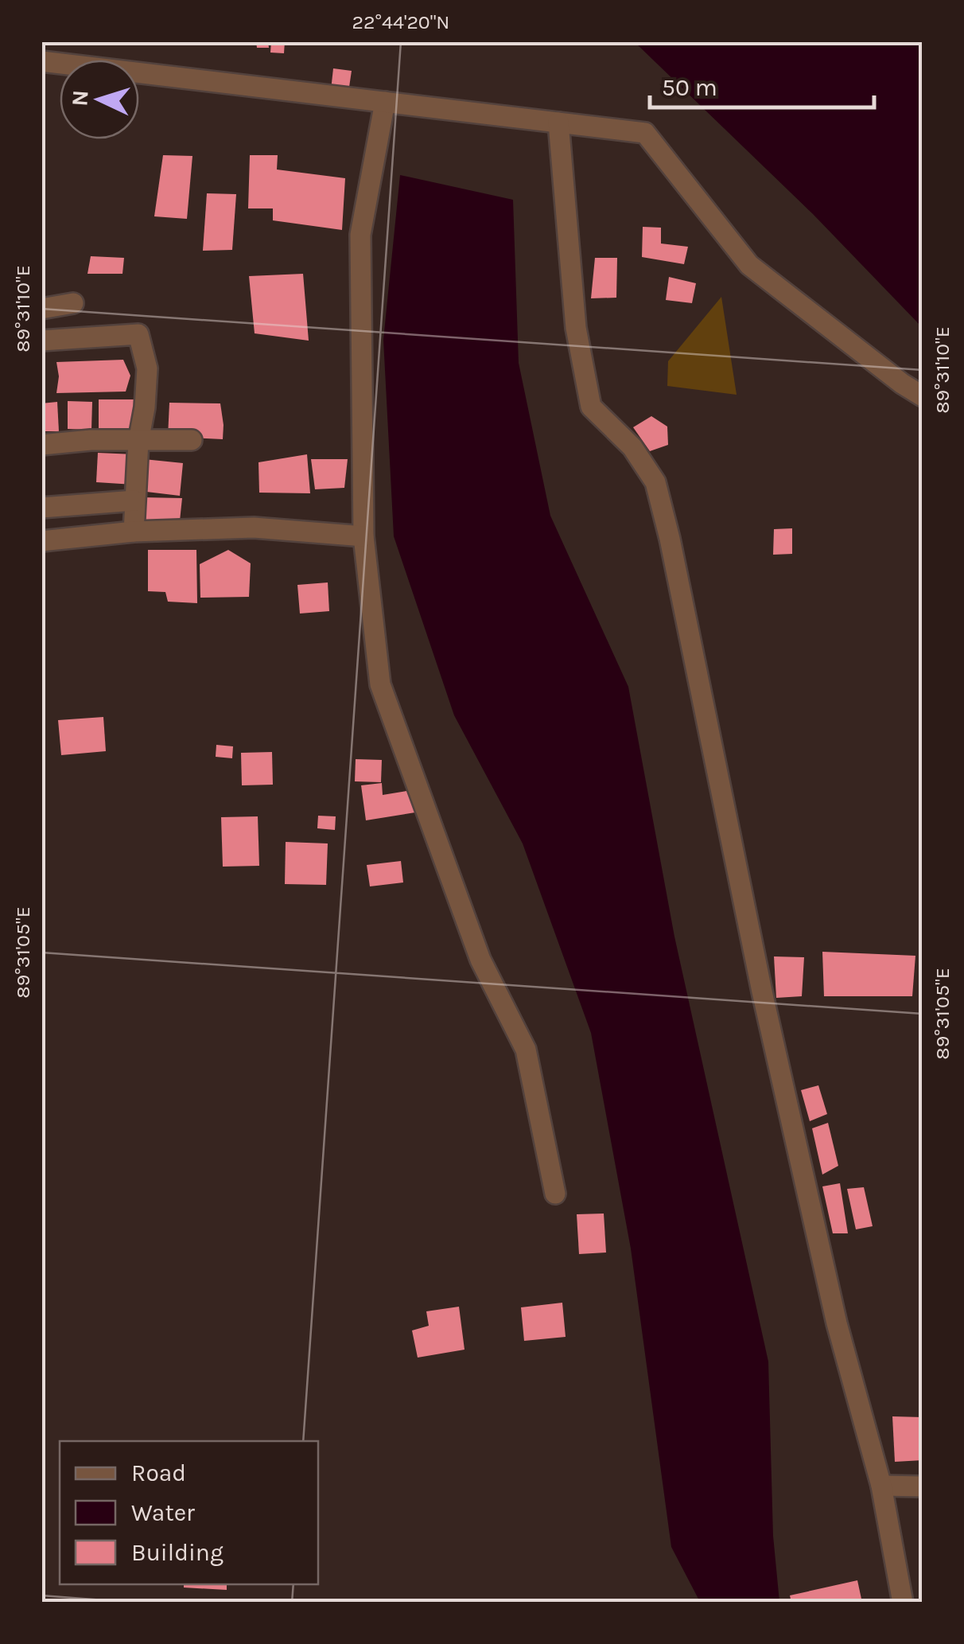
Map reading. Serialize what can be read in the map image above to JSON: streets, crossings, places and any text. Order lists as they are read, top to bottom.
{
  "legend": ["Road", "Water", "Building"],
  "scale_bar": "50 m",
  "north": "left",
  "coordinates": ["22°44'20\"N", "89°31'10\"E", "89°31'05\"E"]
}
